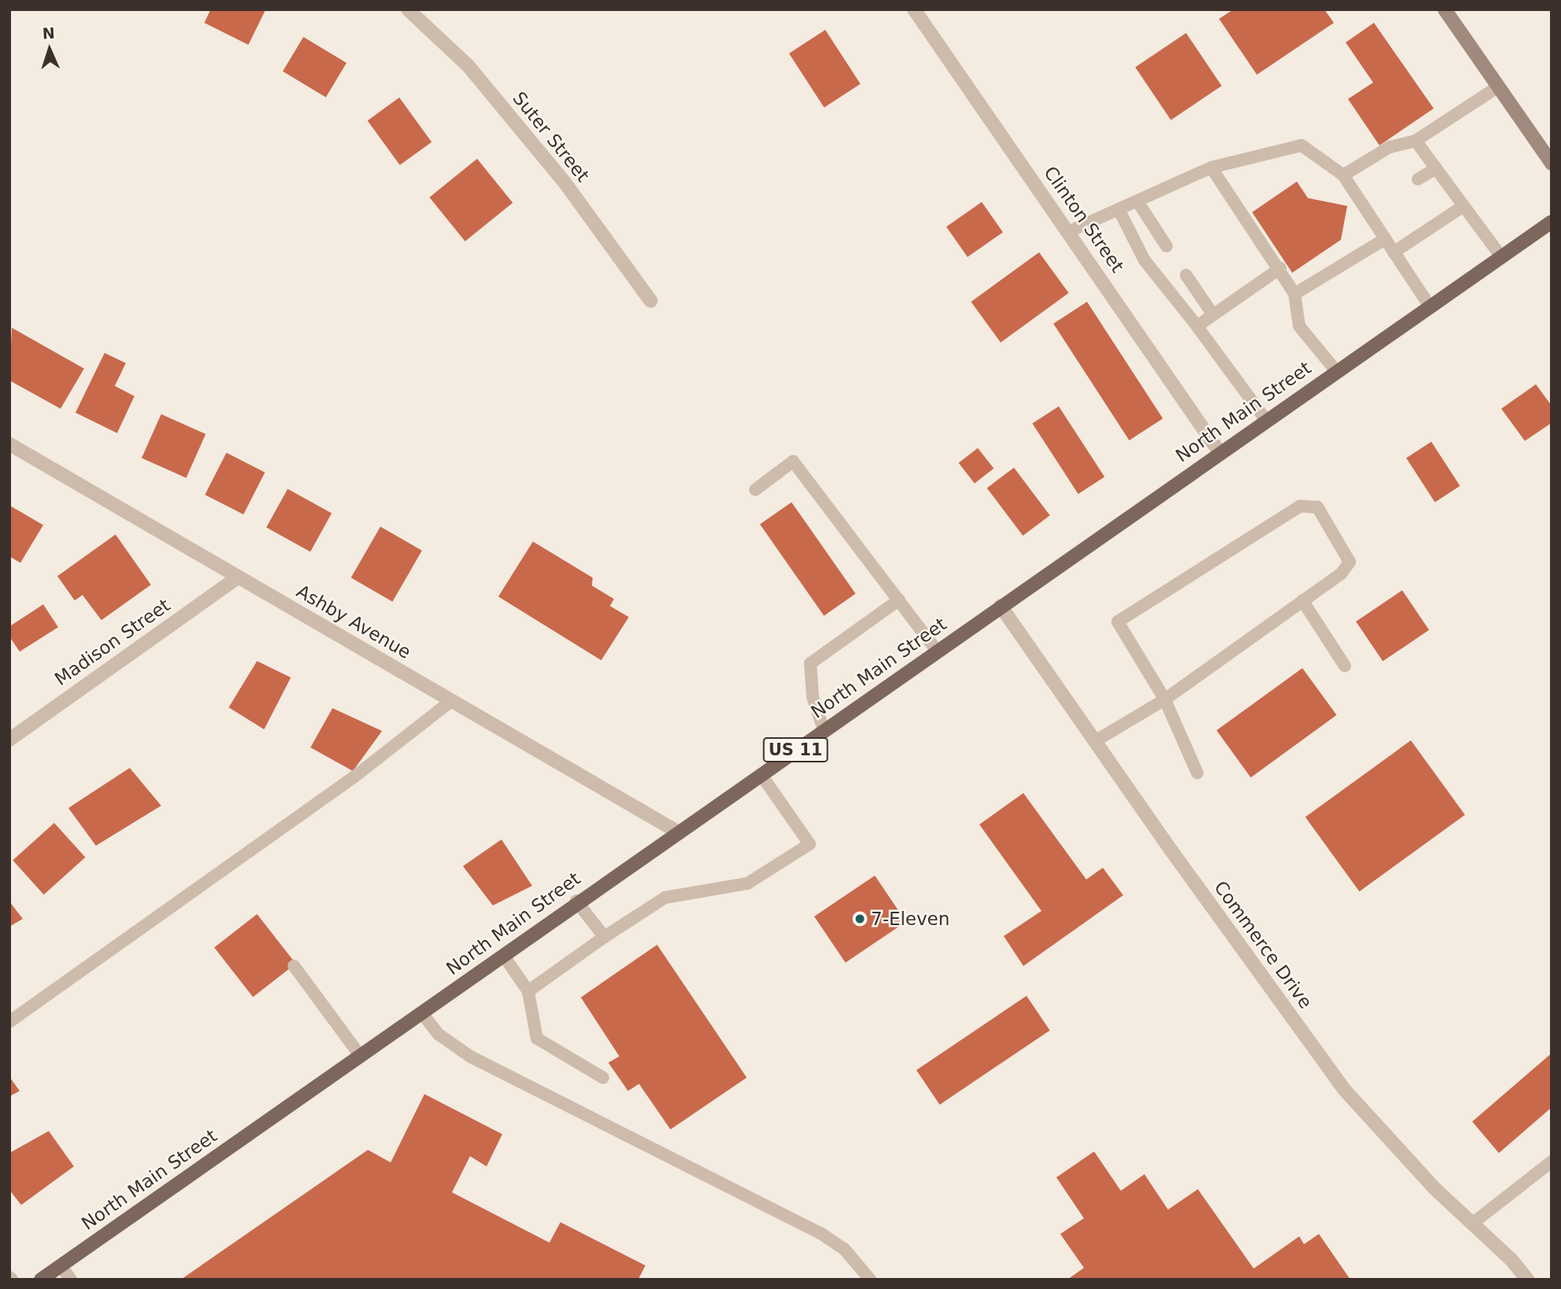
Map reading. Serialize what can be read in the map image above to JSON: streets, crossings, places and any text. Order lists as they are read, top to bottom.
{
  "streets": {
    "main road": ["North Main Street", "US 11"],
    "street": [
      "Suter Street",
      "Clinton Street",
      "Ashby Avenue",
      "Madison Street",
      "Commerce Drive"
    ]
  },
  "crossings": [
    ["Clinton Street", "North Main Street"],
    ["North Main Street", "Ashby Avenue"],
    ["North Main Street", "Commerce Drive"],
    ["Ashby Avenue", "Madison Street"]
  ],
  "places": ["7-Eleven"],
  "north": "top"
}
